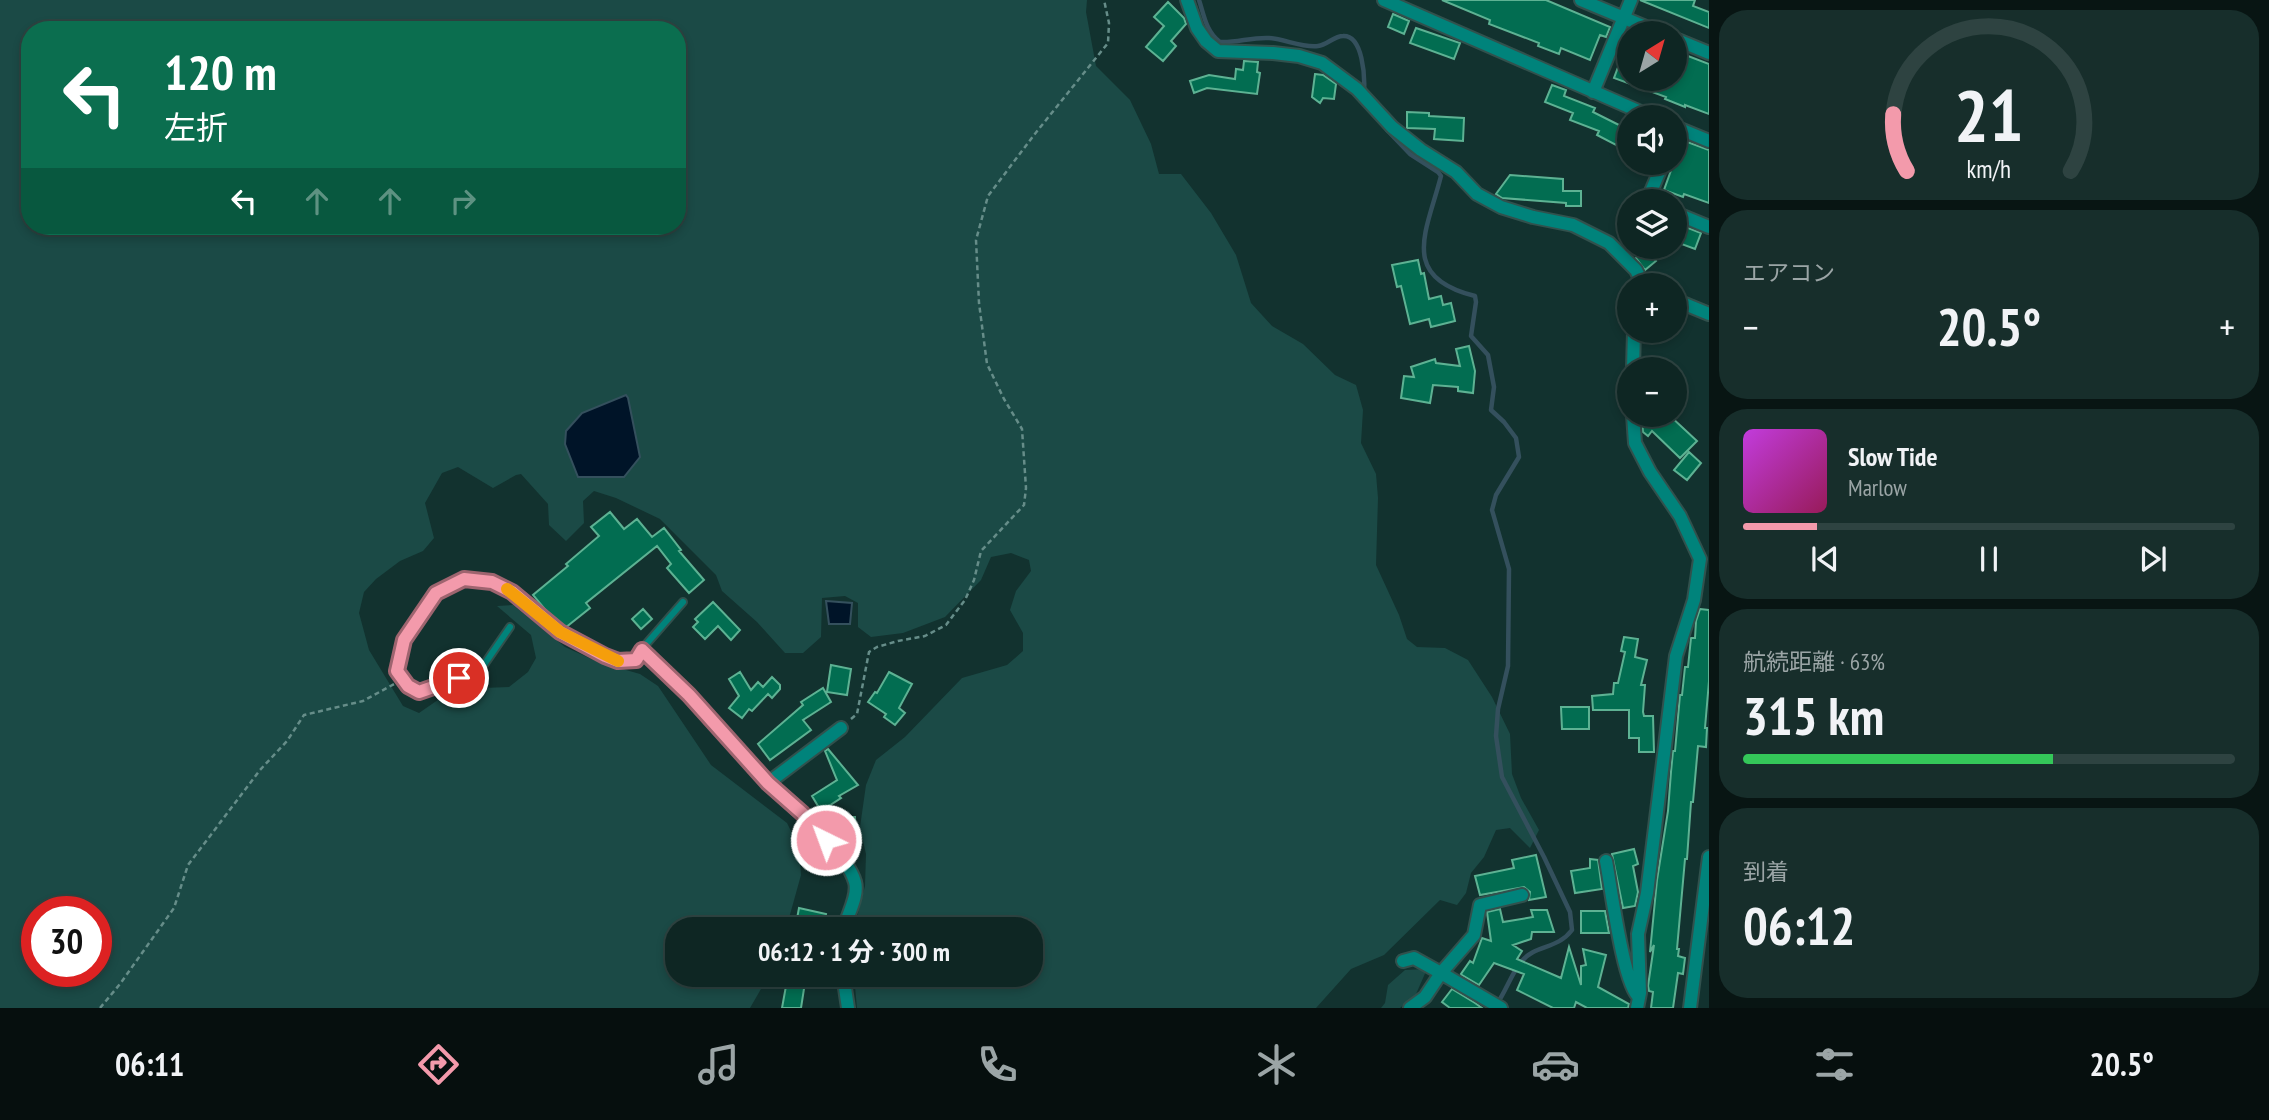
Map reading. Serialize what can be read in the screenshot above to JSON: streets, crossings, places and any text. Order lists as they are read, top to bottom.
{
  "north": "top right",
  "page": {
    "map_buttons": ["+", "−"],
    "turn": ["120 m", "左折"],
    "tile": [
      "エアコン",
      ["航続距離 · 63%", "315 km"],
      ["到着", "06:12"]
    ],
    "heat": ["−", "20.5°", "+"],
    "song": ["Slow Tide", "Marlow"],
    "limit": "30",
    "trip": "06:12 · 1 分 · 300 m",
    "tabs": ["06:11", "20.5°"],
    "gauge": ["21", "km/h"]
  }
}
